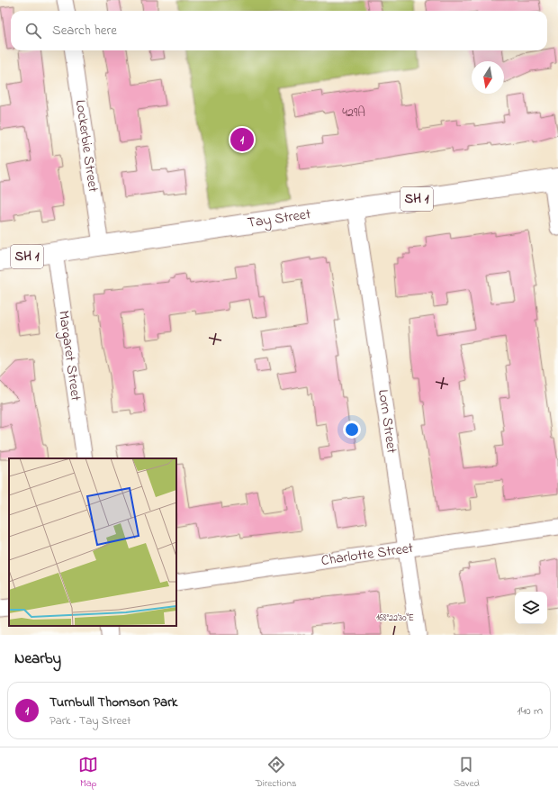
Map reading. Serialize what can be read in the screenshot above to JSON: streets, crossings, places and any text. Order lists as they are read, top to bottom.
{
  "streets": {
    "highway": ["SH 1", "Tay Street"],
    "street": [
      "Lockerbie Street",
      "Margaret Street",
      "Lorn Street",
      "Charlotte Street"
    ]
  },
  "crossings": [
    ["Lockerbie Street", "Tay Street"],
    ["Tay Street", "Margaret Street"],
    ["Tay Street", "Lorn Street"],
    ["Lorn Street", "Charlotte Street"]
  ],
  "house_numbers": ["429A"],
  "north": "bottom",
  "page": {
    "search": "Search here",
    "pins": "1",
    "heading": "Nearby",
    "list": [
      {
        "mark": "1",
        "name": "Turnbull Thomson Park",
        "note": "Park · Tay Street",
        "value": "140 m"
      }
    ],
    "nav": ["Map", "Directions", "Saved"]
  },
  "coordinates": ["168°22'30\"E"]
}
